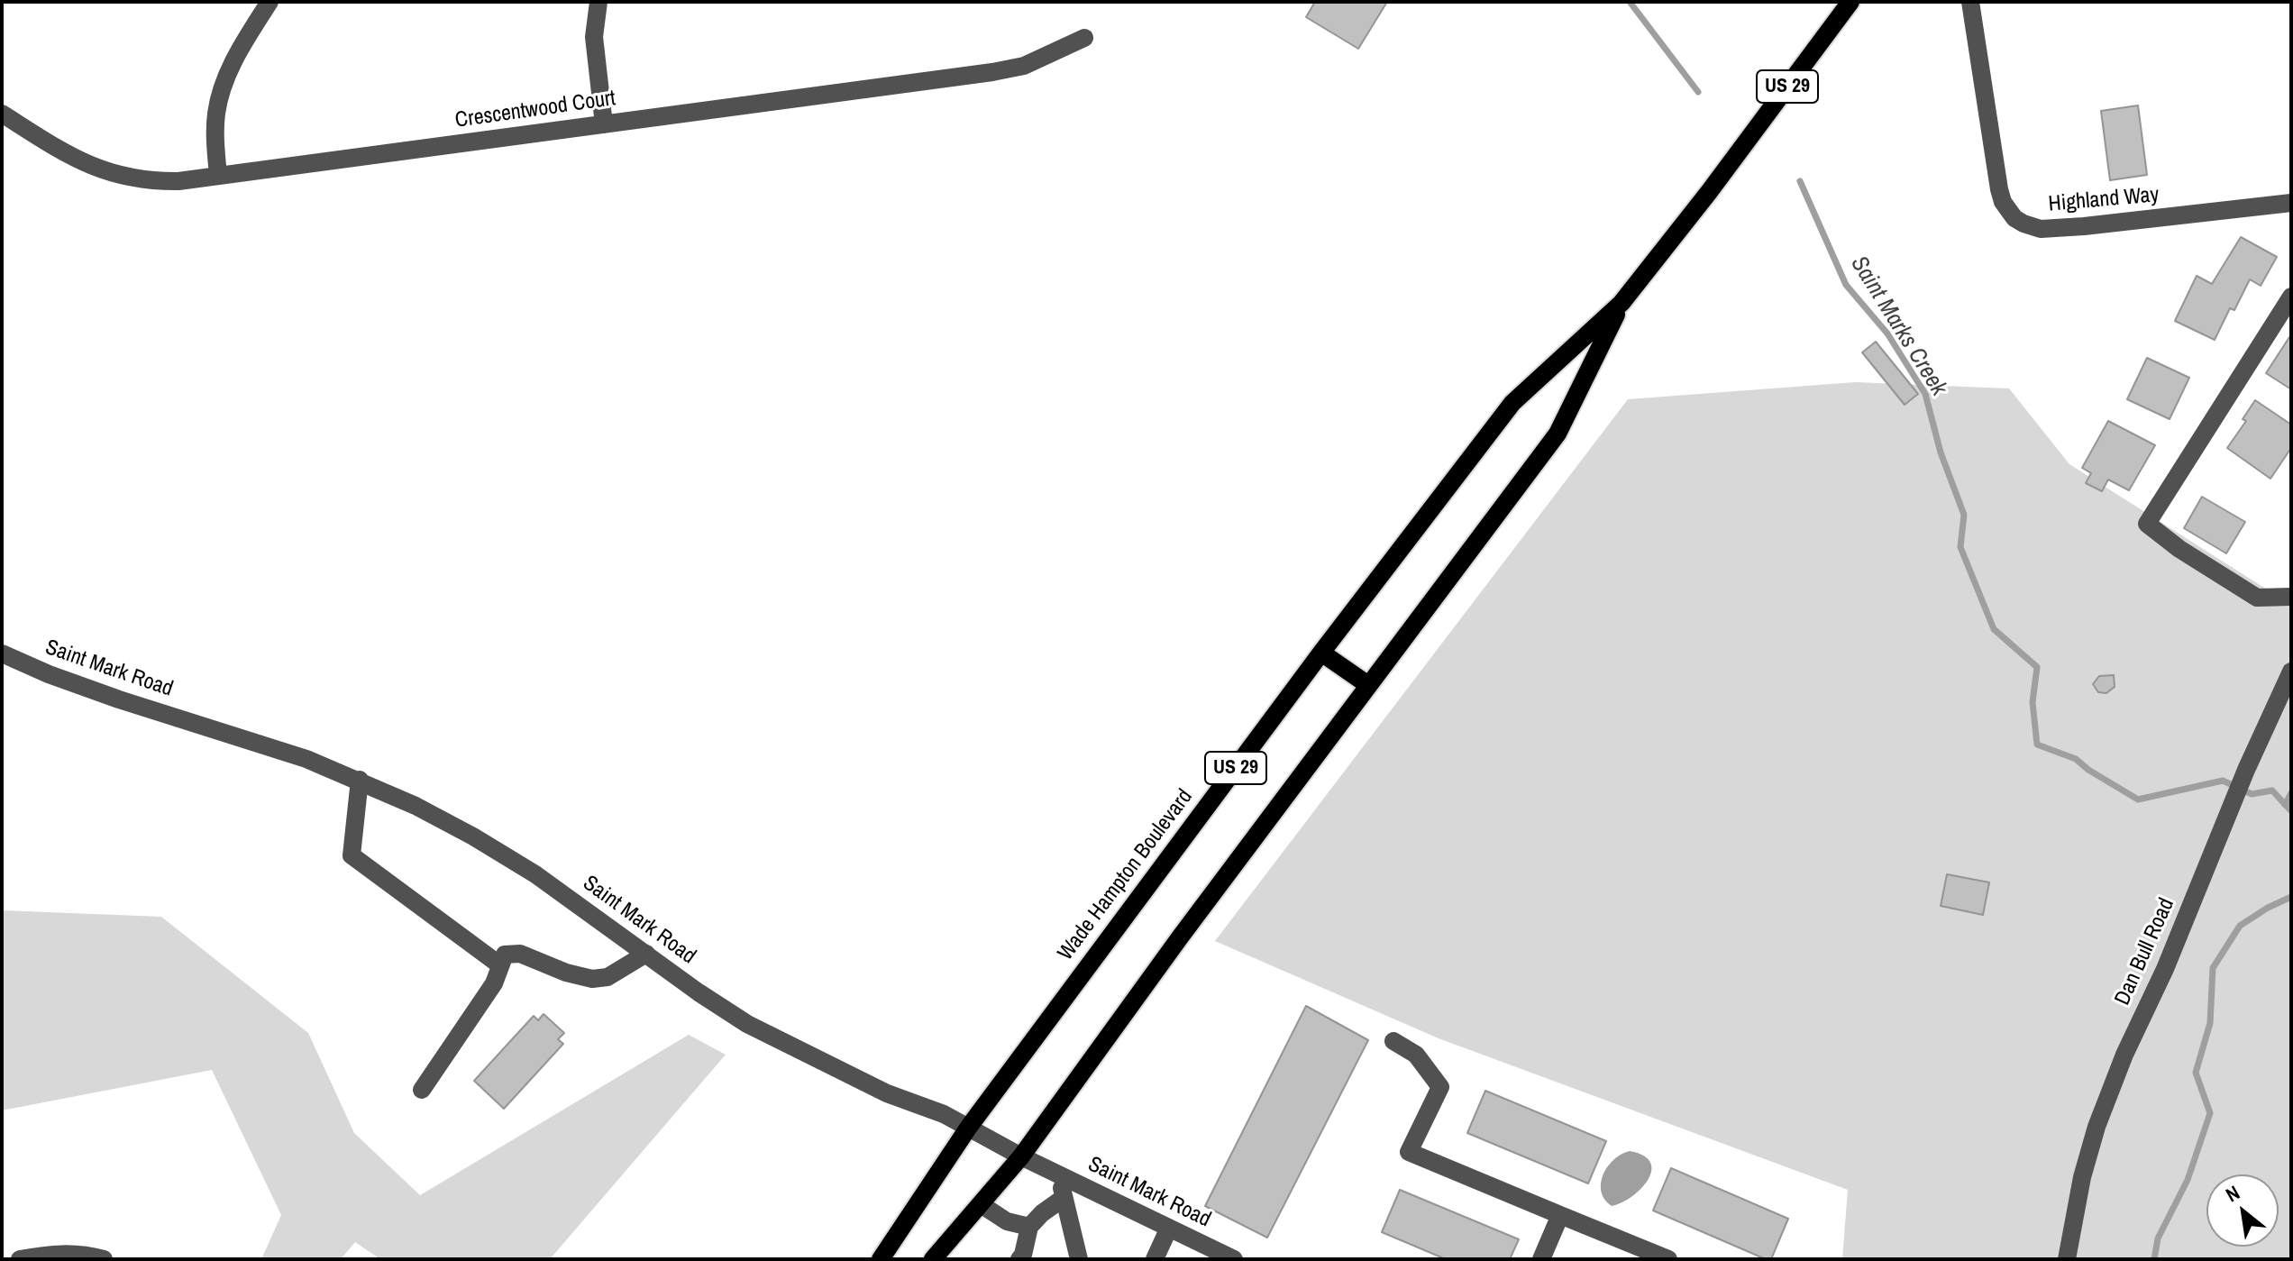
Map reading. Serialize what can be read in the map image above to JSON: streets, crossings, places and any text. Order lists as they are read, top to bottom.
{
  "streets": {
    "main road": ["US 29", "Wade Hampton Boulevard"],
    "street": [
      "Crescentwood Court",
      "Highland Way",
      "Saint Mark Road",
      "Dan Bull Road"
    ]
  },
  "crossings": [
    ["Saint Mark Road", "Wade Hampton Boulevard"]
  ],
  "water": ["Saint Marks Creek"],
  "north": "top left"
}
